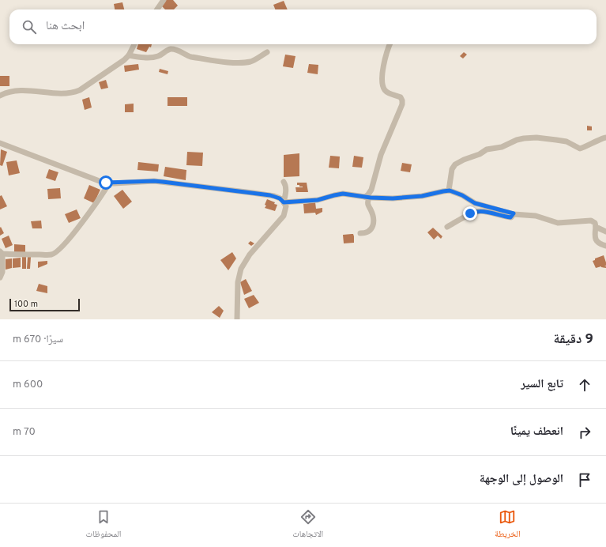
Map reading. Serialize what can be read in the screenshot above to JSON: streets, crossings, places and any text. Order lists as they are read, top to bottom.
{
  "scale_bar": "100 m",
  "page": {
    "search": "ابحث هنا",
    "scale": "100 m",
    "heading": ["9 دقيقة", "سيرًا · 670 m"],
    "list": [
      ["تابع السير", "600 m"],
      ["انعطف يمينًا", "70 m"],
      "الوصول إلى الوجهة"
    ],
    "nav": ["الخريطة", "الاتجاهات", "المحفوظات"]
  }
}
